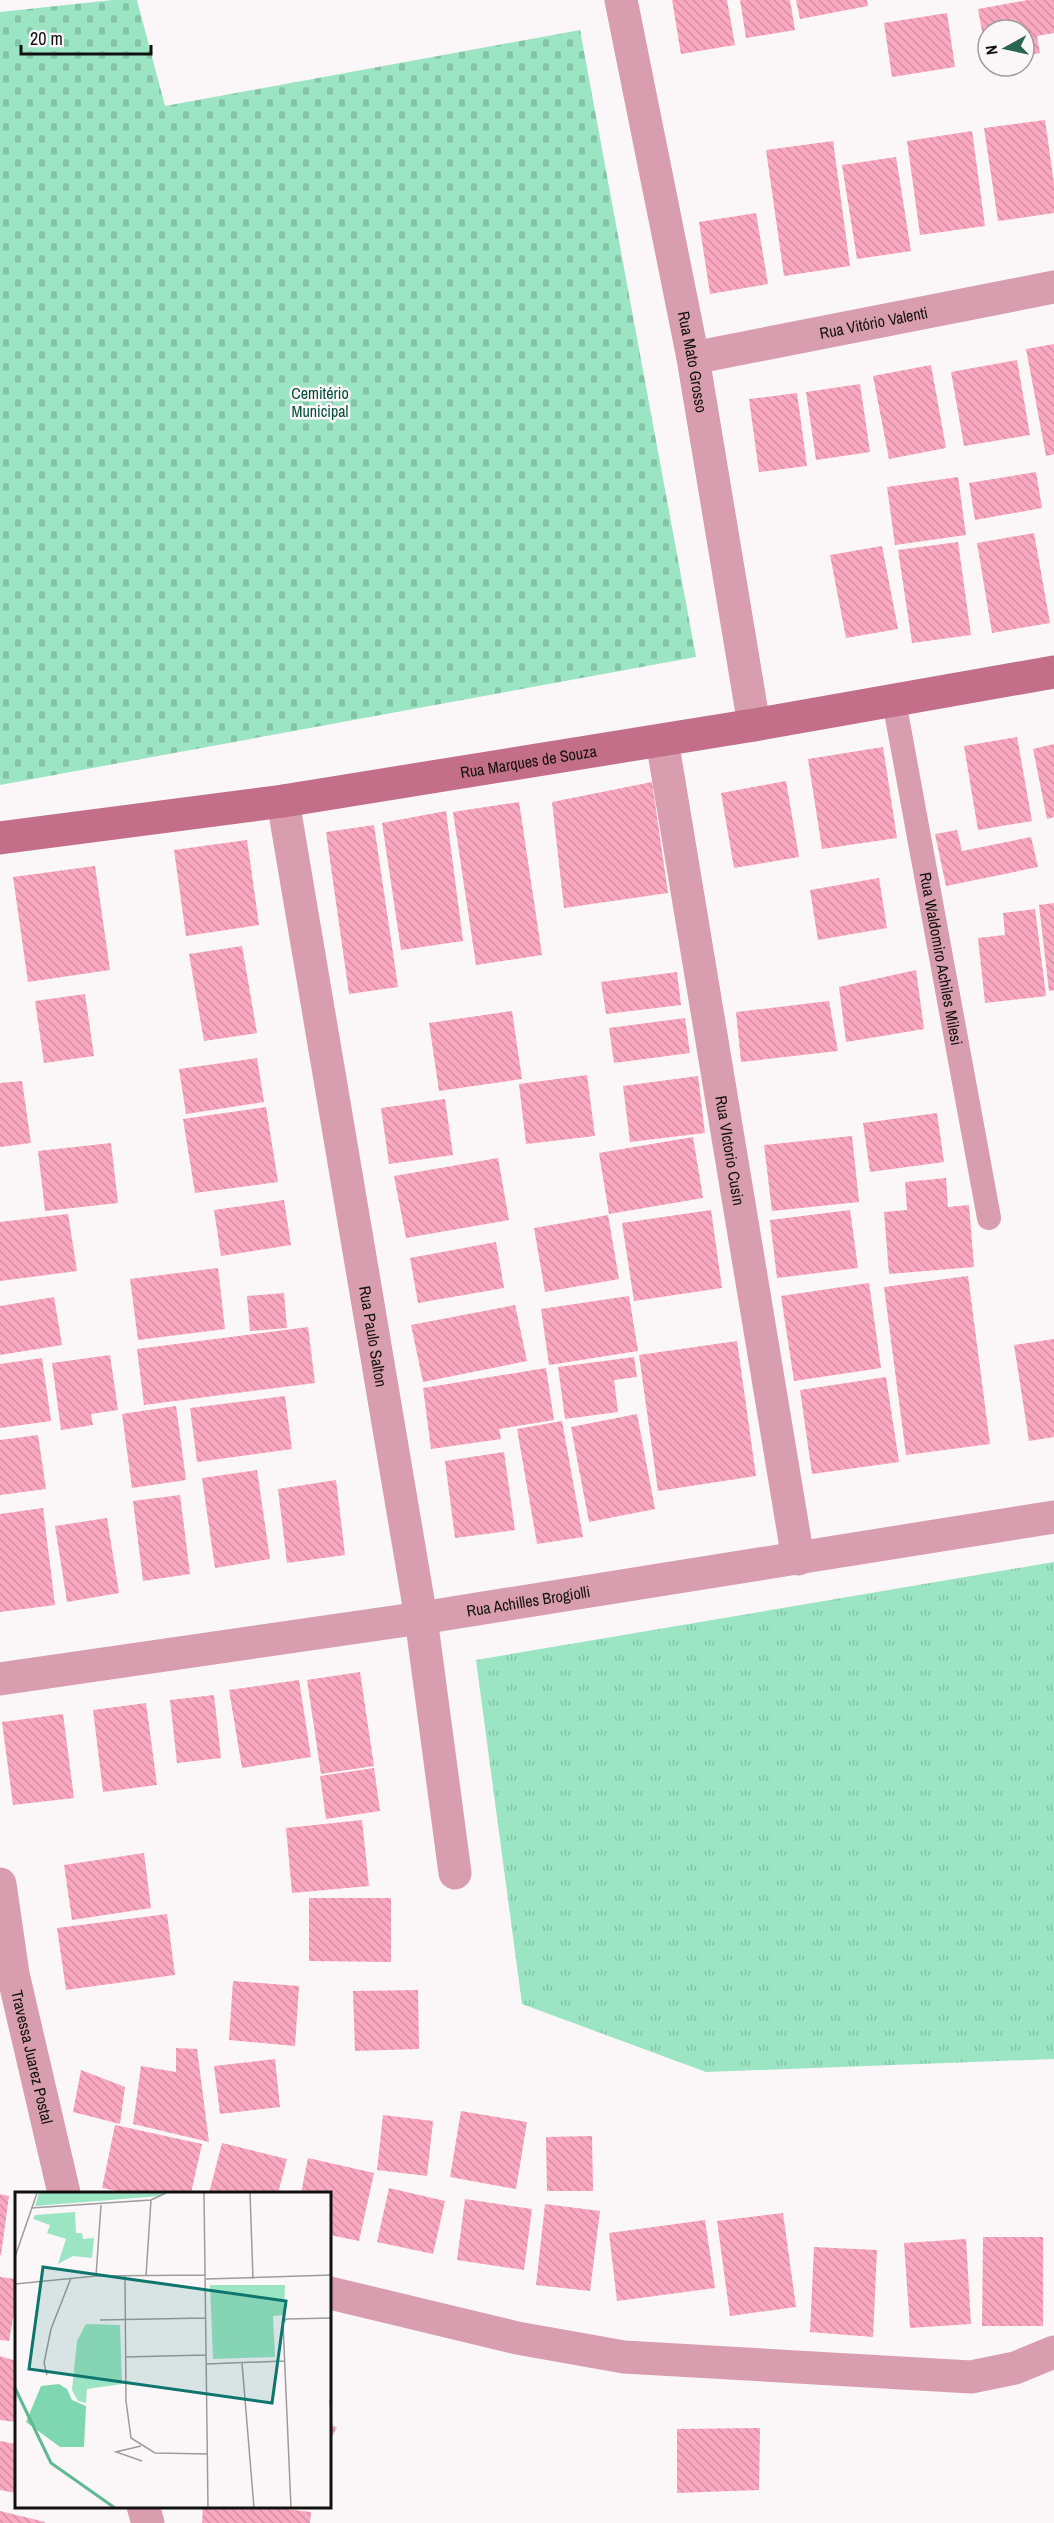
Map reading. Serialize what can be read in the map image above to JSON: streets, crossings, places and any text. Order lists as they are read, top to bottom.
{
  "streets": {
    "street": [
      "Rua Vitório Valenti",
      "Rua Mato Grosso",
      "Rua Marques de Souza",
      "Rua VIctorio Cusin",
      "Rua Paulo Salton",
      "Rua Achilles Brogiolli",
      "Travessa Juarez Postal"
    ],
    "lane": ["Rua Waldomiro Achiles Milesi"]
  },
  "crossings": [
    ["Rua Vitório Valenti", "Rua Mato Grosso"],
    ["Rua Mato Grosso", "Rua Marques de Souza"],
    ["Rua Marques de Souza", "Rua Waldomiro Achiles Milesi"],
    ["Rua Marques de Souza", "Rua VIctorio Cusin"],
    ["Rua Marques de Souza", "Rua Paulo Salton"],
    ["Rua VIctorio Cusin", "Rua Achilles Brogiolli"],
    ["Rua Paulo Salton", "Rua Achilles Brogiolli"]
  ],
  "parks": ["Cemitério Municipal"],
  "scale_bar": "20 m",
  "north": "left"
}
